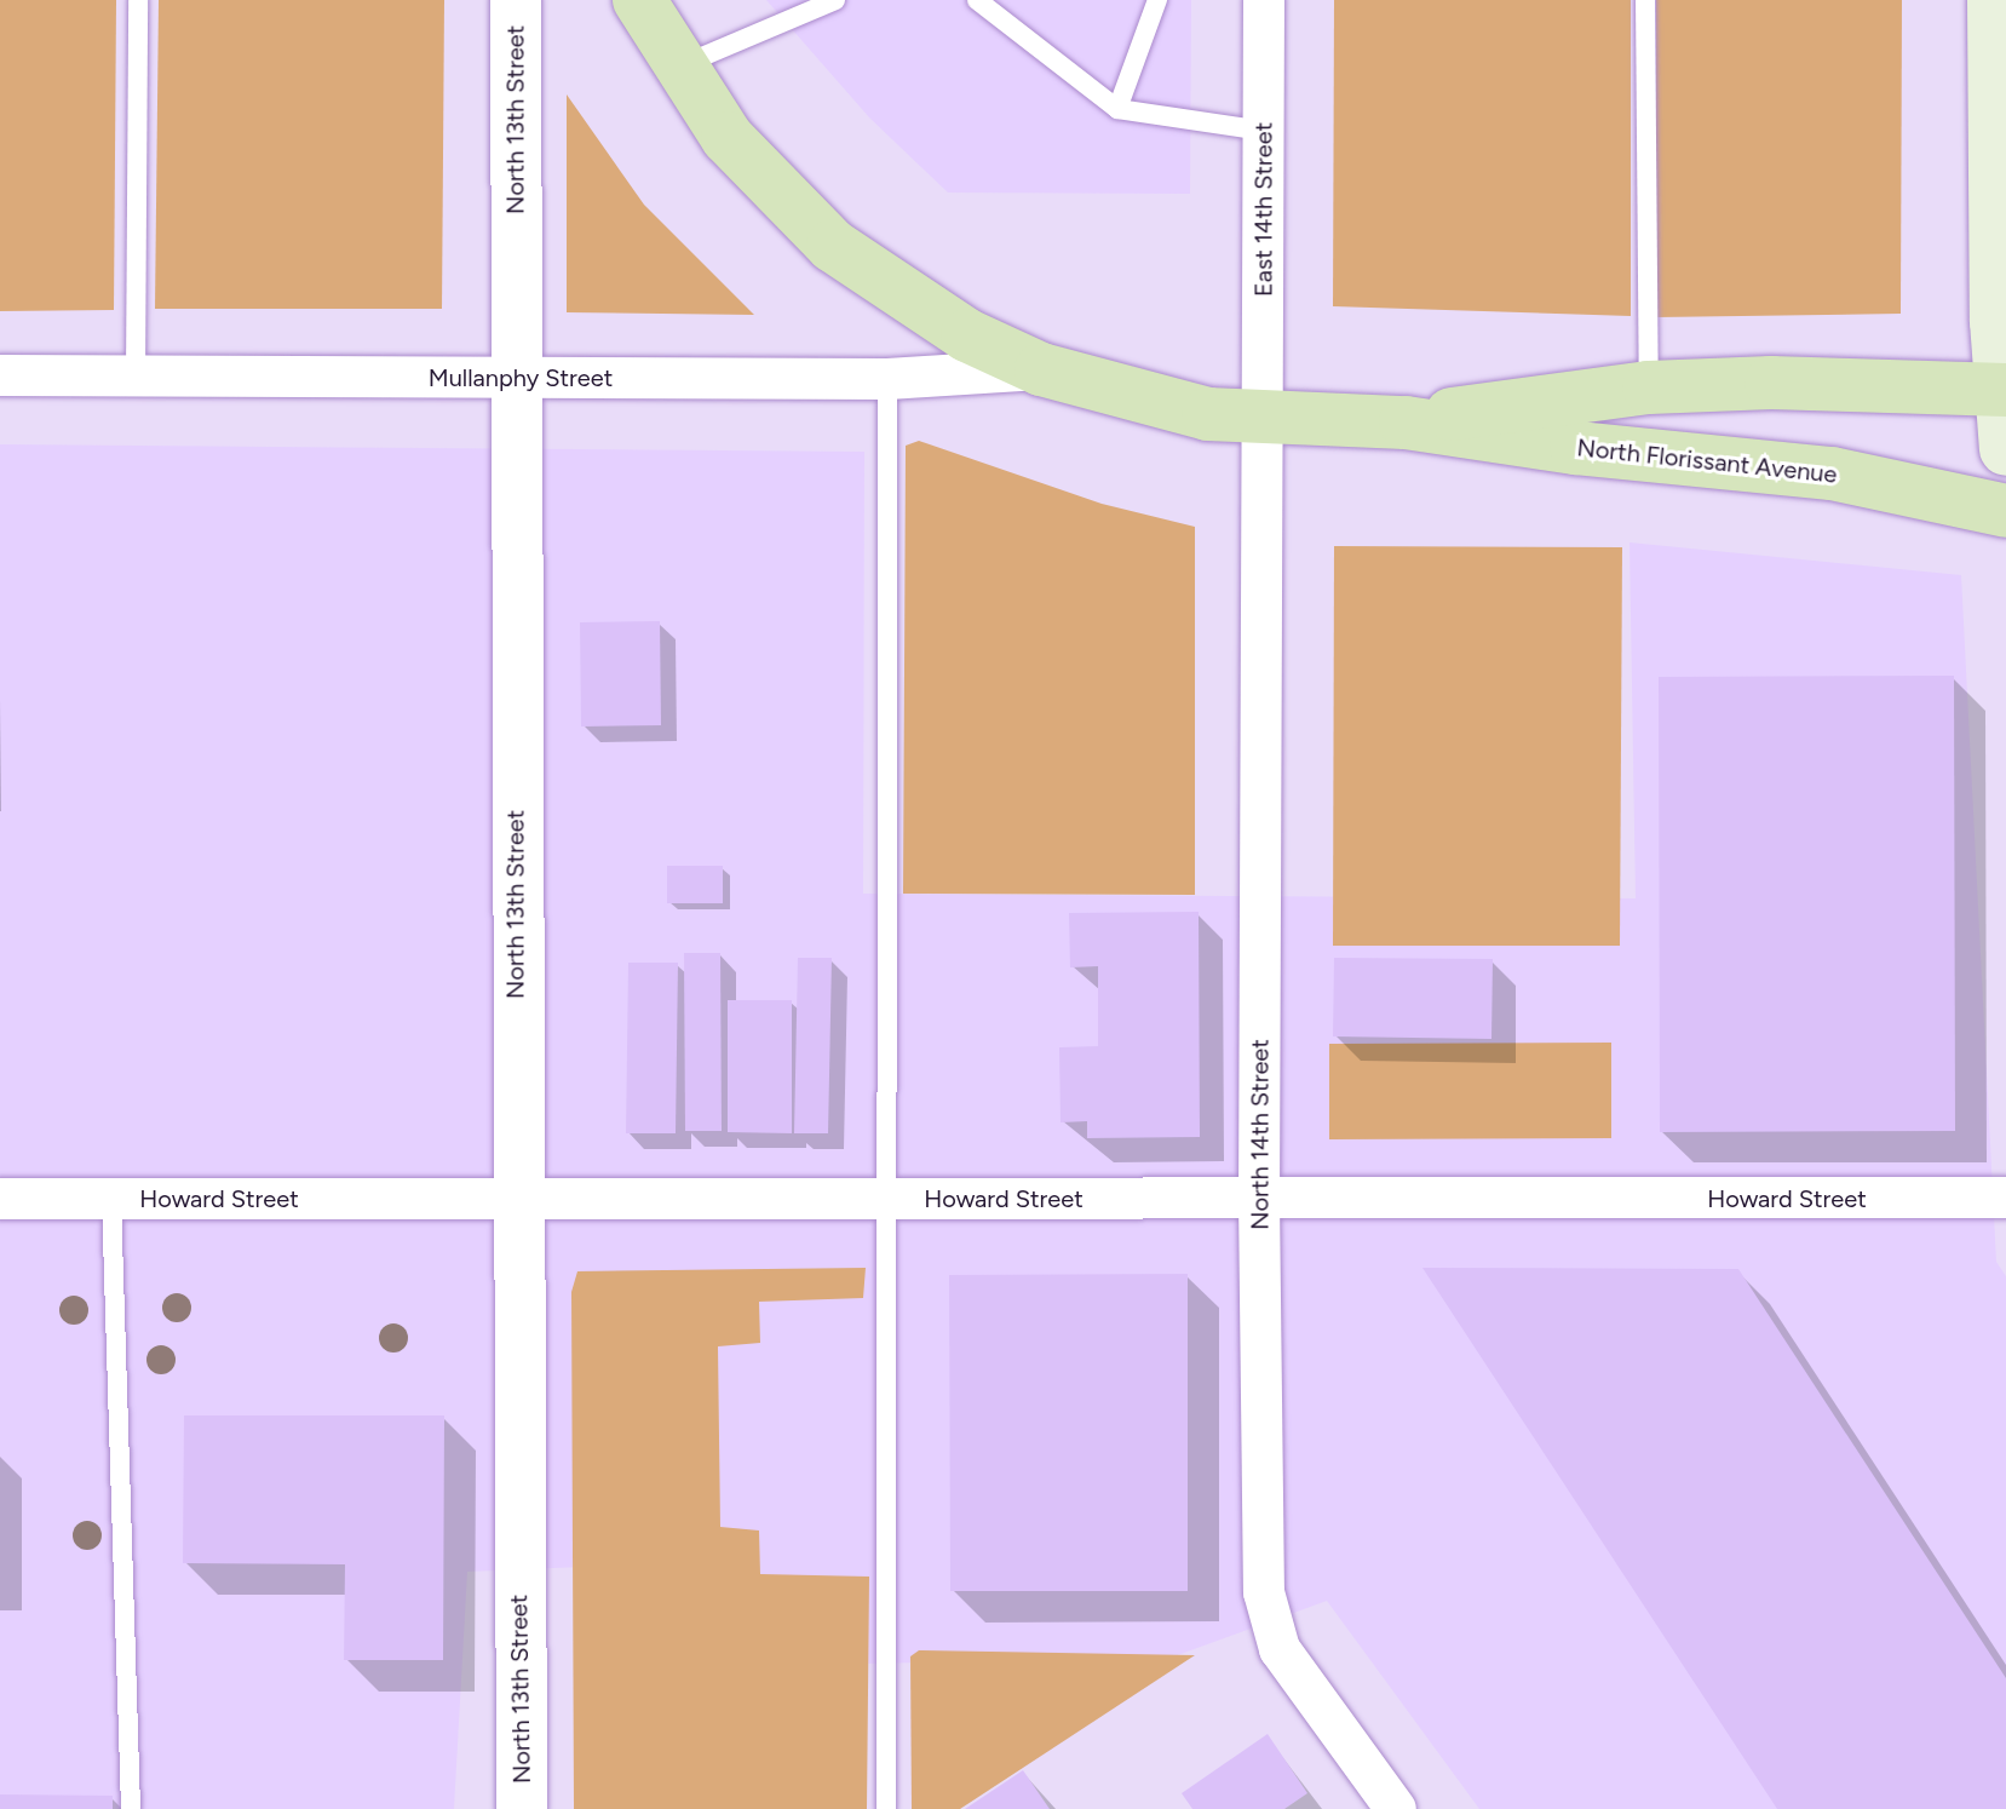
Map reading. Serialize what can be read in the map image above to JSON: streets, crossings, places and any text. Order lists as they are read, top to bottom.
{
  "streets": {
    "main road": ["North Florissant Avenue"],
    "street": [
      "North 13th Street",
      "East 14th Street",
      "Mullanphy Street",
      "North 14th Street",
      "Howard Street"
    ]
  },
  "crossings": [
    ["North 13th Street", "Mullanphy Street"],
    ["North 13th Street", "Howard Street"],
    ["East 14th Street", "North Florissant Avenue"],
    ["East 14th Street", "North 14th Street"],
    ["Mullanphy Street", "North Florissant Avenue"],
    ["North Florissant Avenue", "North 14th Street"],
    ["North 14th Street", "Howard Street"]
  ]
}
